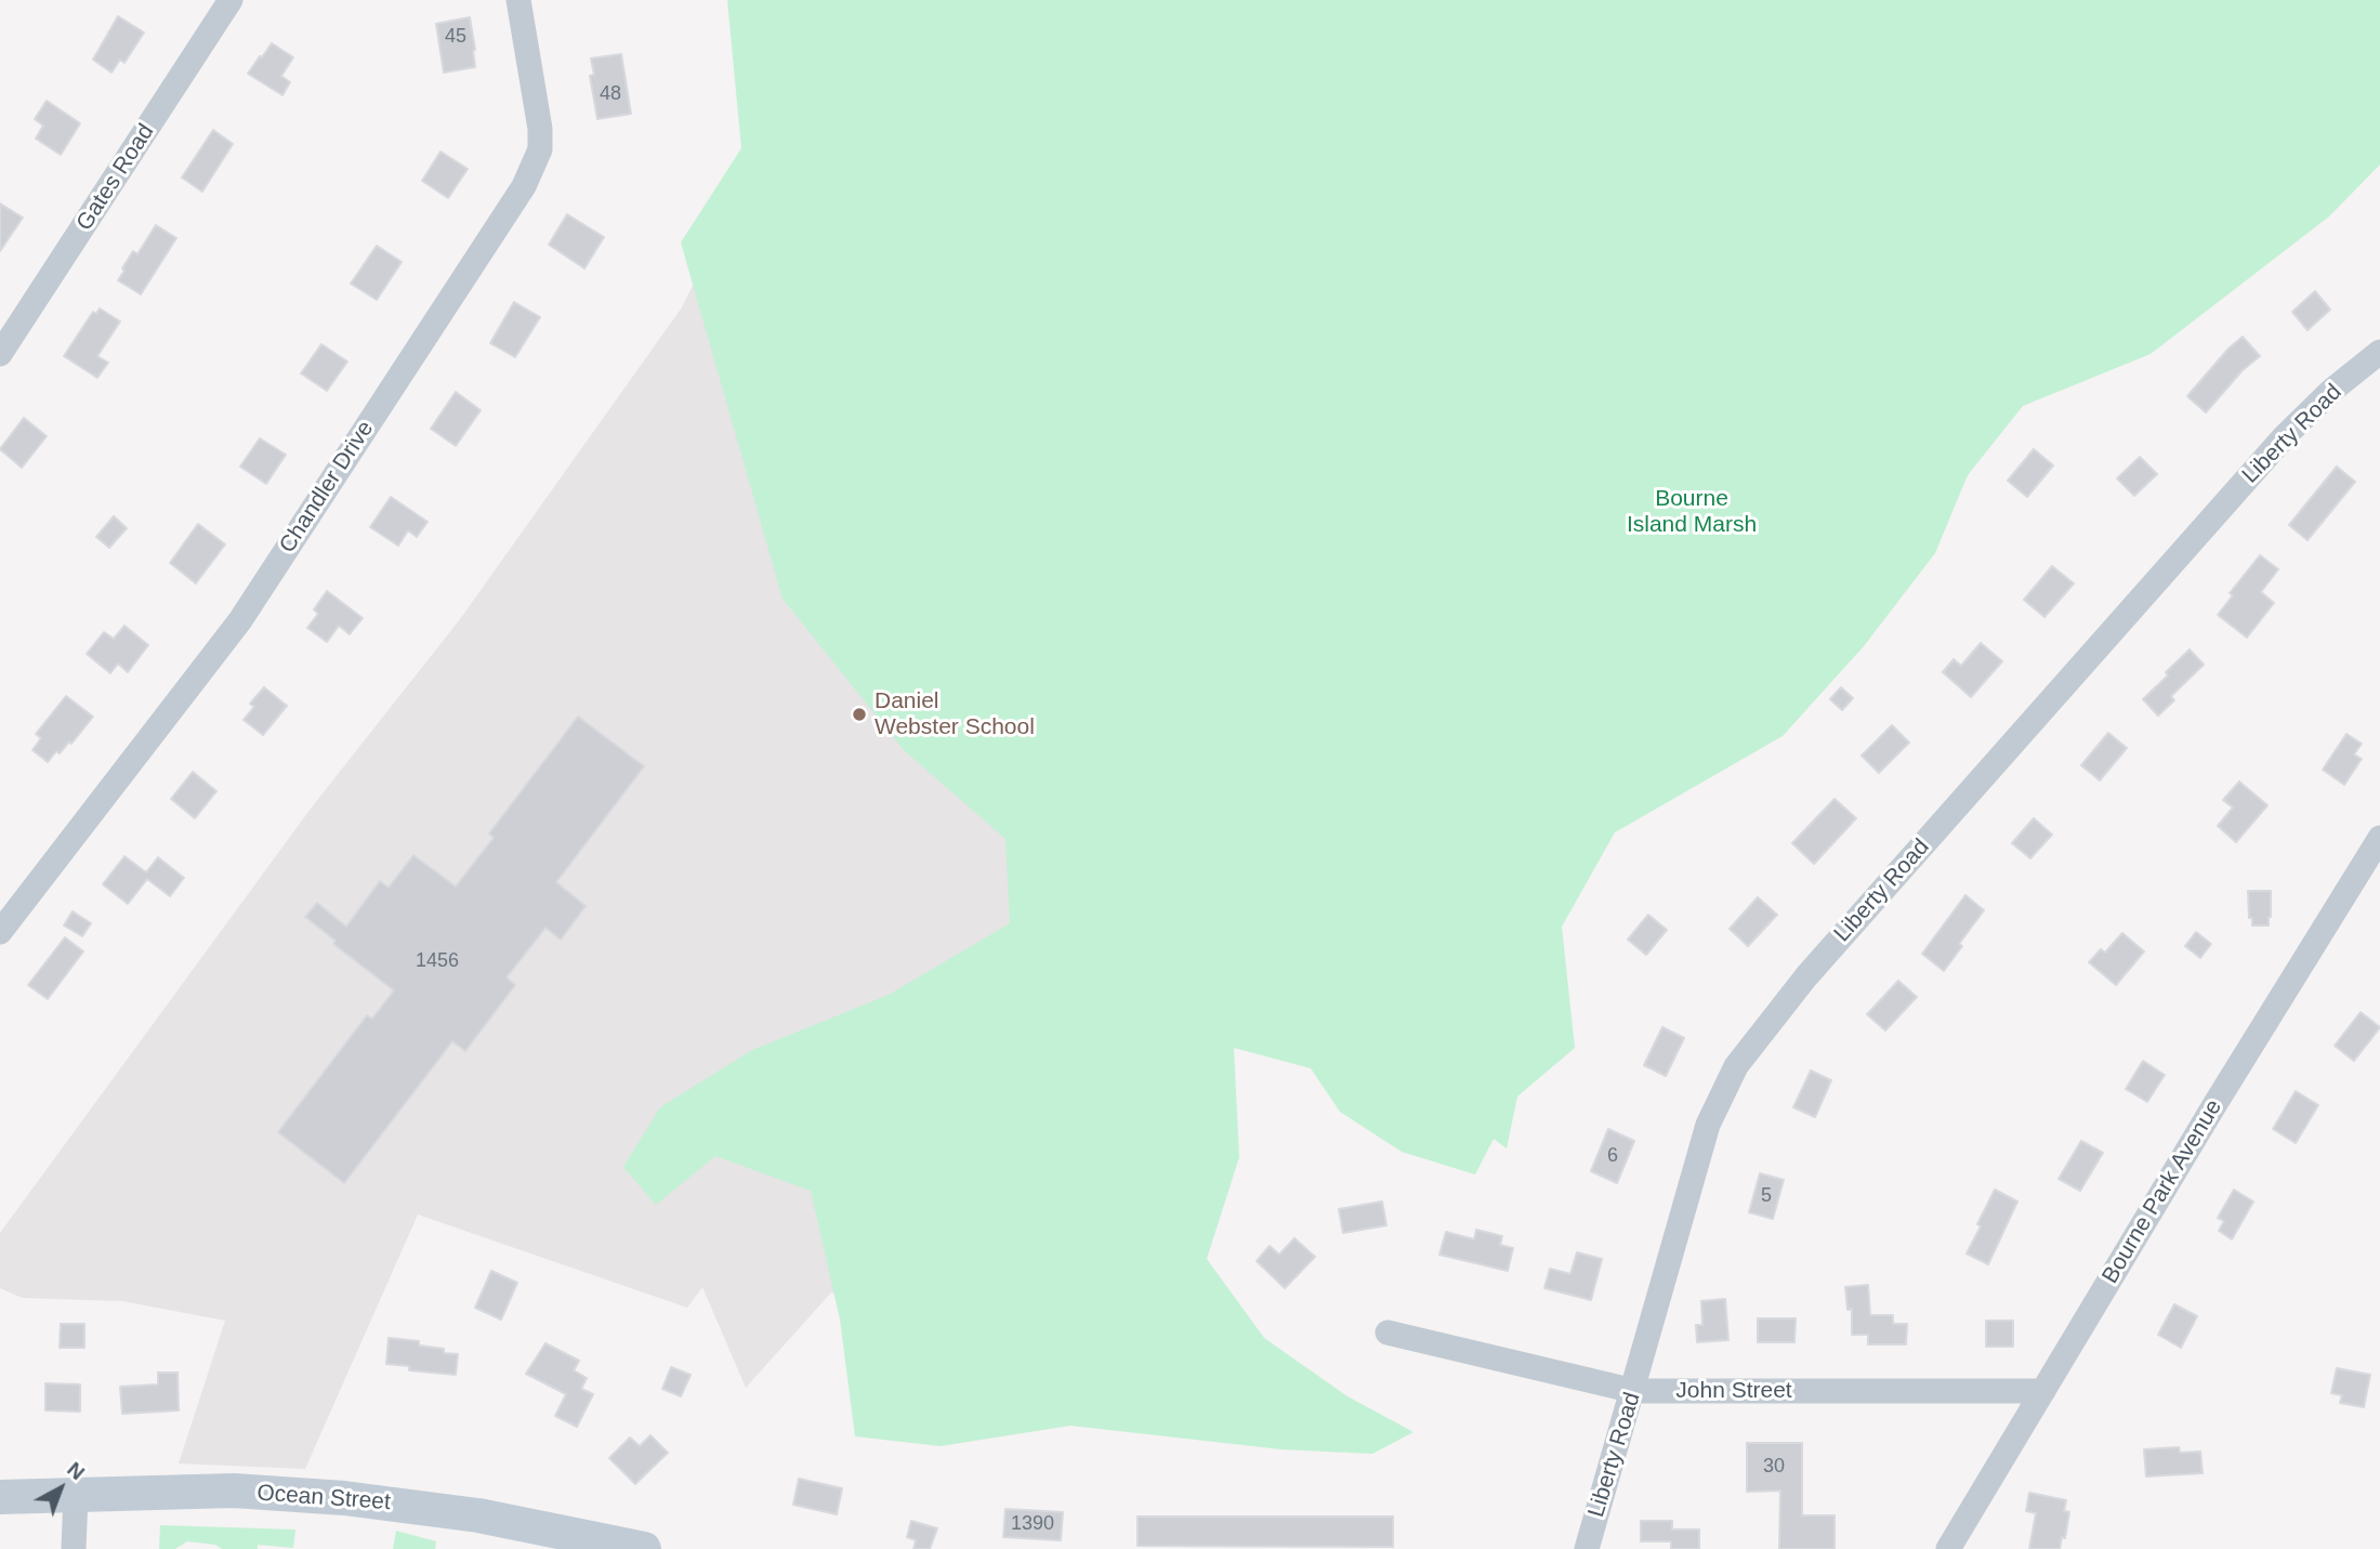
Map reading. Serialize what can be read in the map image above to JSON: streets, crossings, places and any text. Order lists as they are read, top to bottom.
{
  "streets": {
    "main road": ["Ocean Street"],
    "street": [
      "Gates Road",
      "Liberty Road",
      "Chandler Drive",
      "Bourne Park Avenue",
      "John Street"
    ]
  },
  "crossings": [
    ["Liberty Road", "John Street"],
    ["Bourne Park Avenue", "John Street"]
  ],
  "parks": ["Bourne Island Marsh"],
  "places": ["Daniel Webster School"],
  "house_numbers": [
    "45",
    "48",
    "1456",
    "6",
    "5",
    "30",
    "1390"
  ],
  "north": "top right"
}
